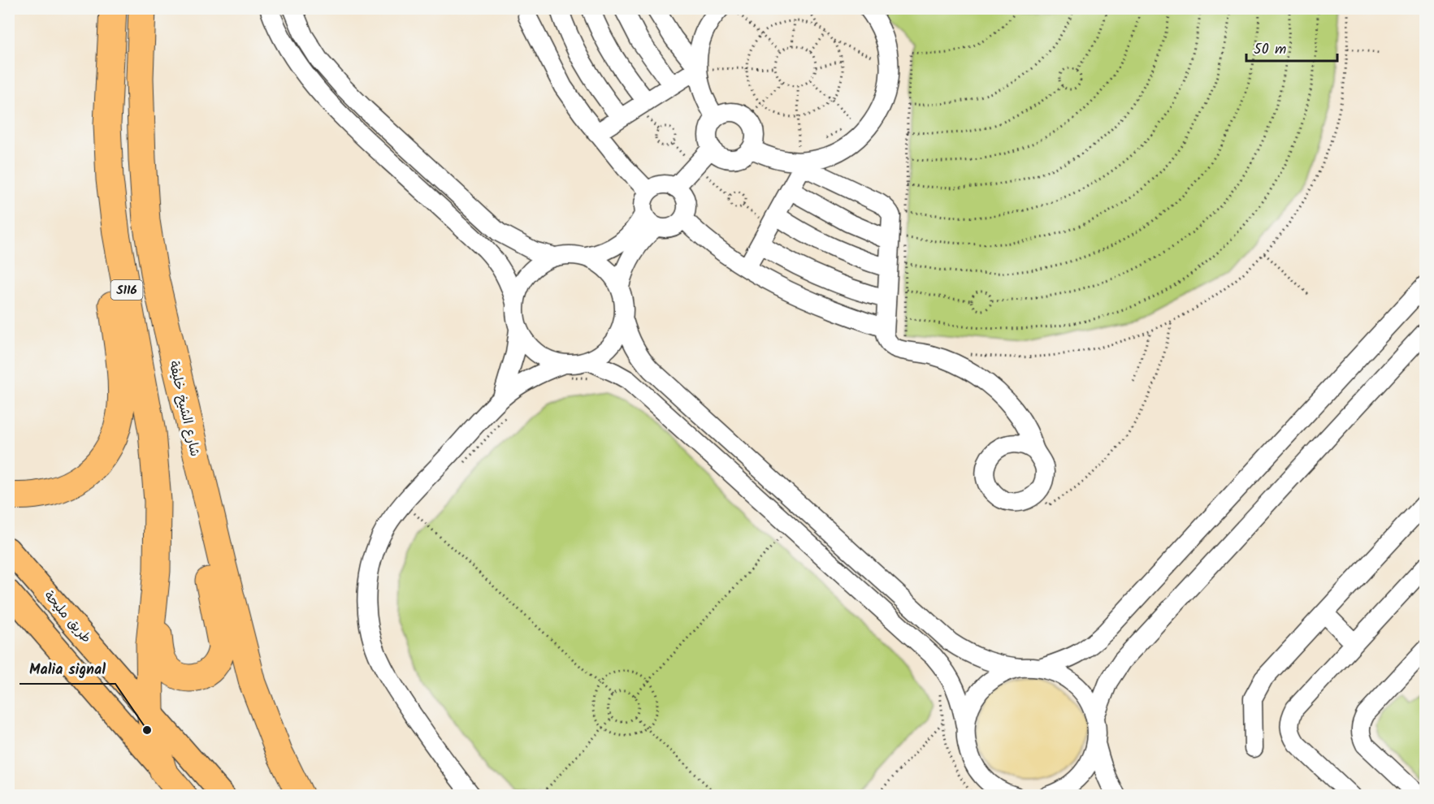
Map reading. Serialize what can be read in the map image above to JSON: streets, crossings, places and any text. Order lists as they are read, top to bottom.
{
  "streets": {
    "highway": ["S116", "شارع الشيخ خليفة"],
    "main road": ["طريق مليحة"]
  },
  "crossings": [
    ["S116", "طريق مليحة"]
  ],
  "places": ["Malia signal"],
  "scale_bar": "50 m"
}
